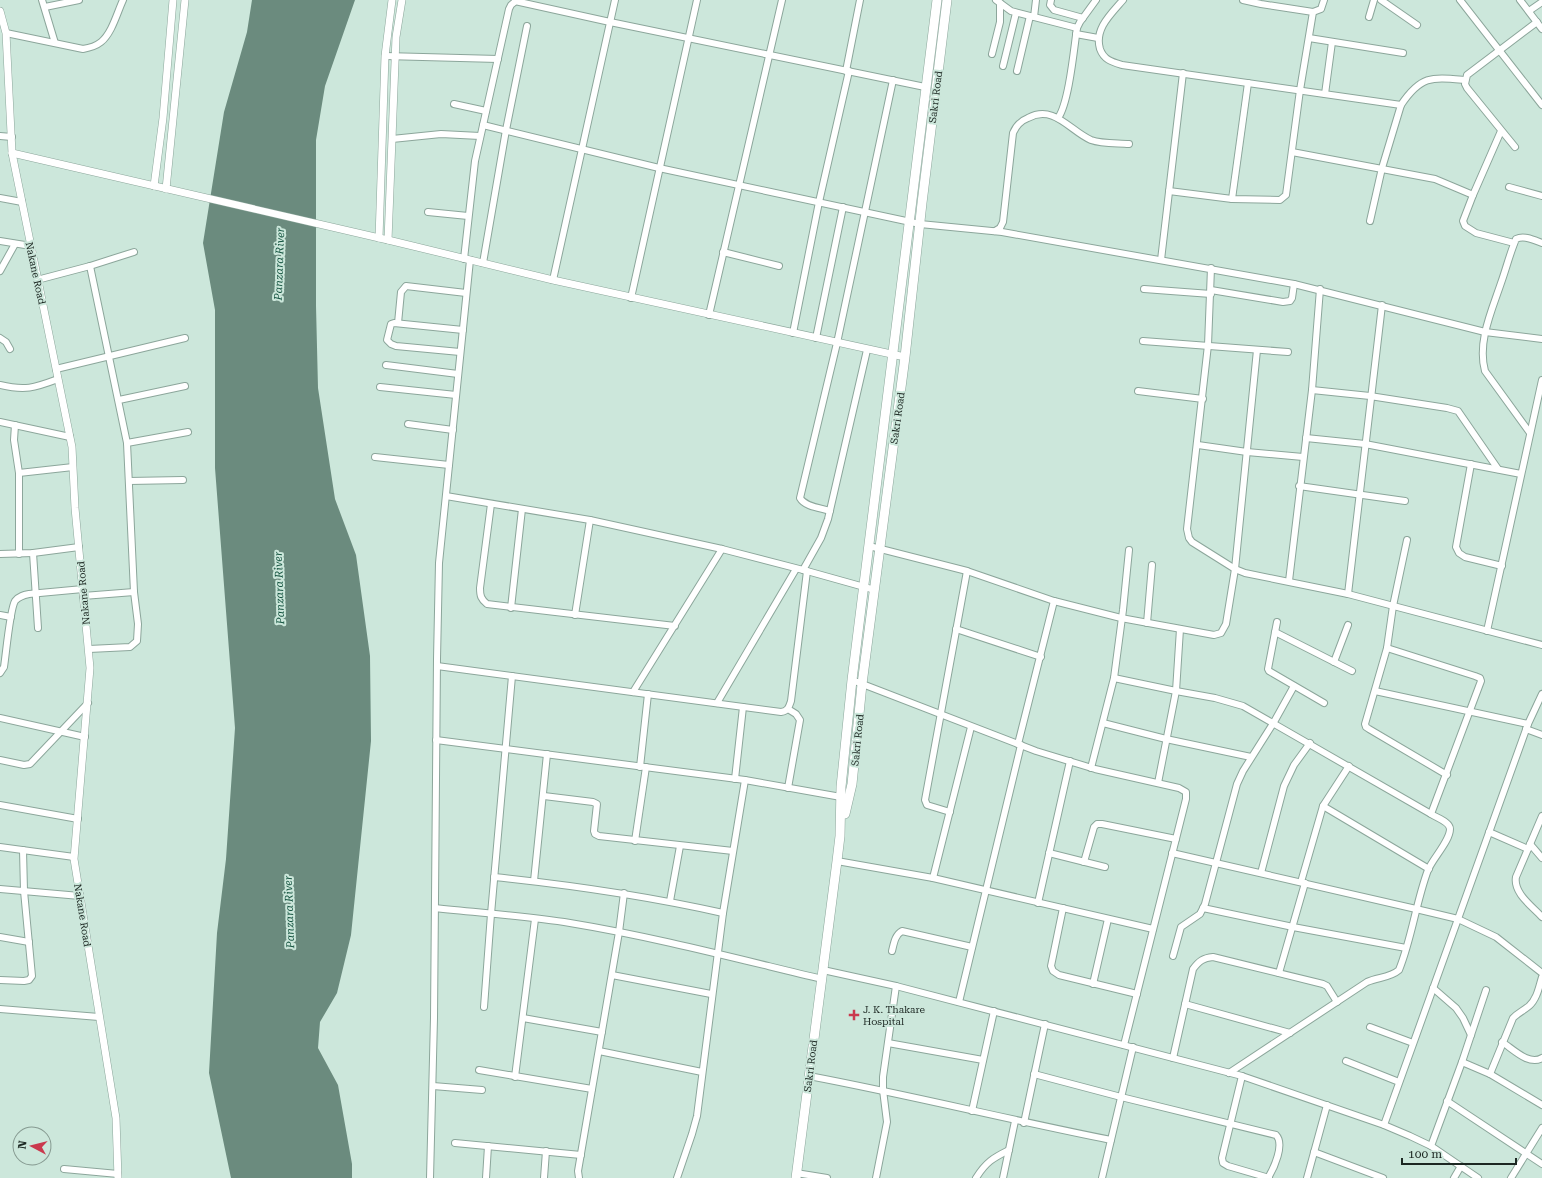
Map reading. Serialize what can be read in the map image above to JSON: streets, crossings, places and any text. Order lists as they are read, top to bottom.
{
  "streets": {
    "main road": ["Sakri Road"],
    "street": ["Nakane Road"]
  },
  "water": ["Panzara River"],
  "places": {
    "health": ["J. K. Thakare Hospital"]
  },
  "scale_bar": "100 m",
  "north": "left"
}
